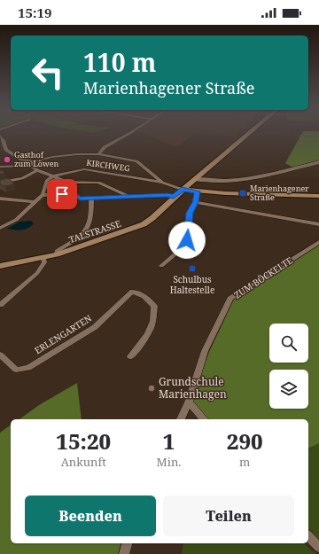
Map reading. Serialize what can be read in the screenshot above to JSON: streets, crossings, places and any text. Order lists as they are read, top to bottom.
{
  "streets": {
    "main road": ["TALSTRASSE"],
    "street": ["KIRCHWEG", "ZUM BÖCKELTE", "ERLENGARTEN"]
  },
  "places": {
    "other": ["Gasthof zum Löwen", "Grundschule Marienhagen"],
    "transit": ["Marienhagener Straße", "Schulbus Haltestelle"]
  },
  "page": {
    "status": "15:19",
    "turn": ["110 m", "Marienhagener Straße"],
    "eta": [
      "15:20",
      "Ankunft",
      "1",
      "Min.",
      "290",
      "m"
    ],
    "buttons": ["Beenden", "Teilen"]
  }
}
